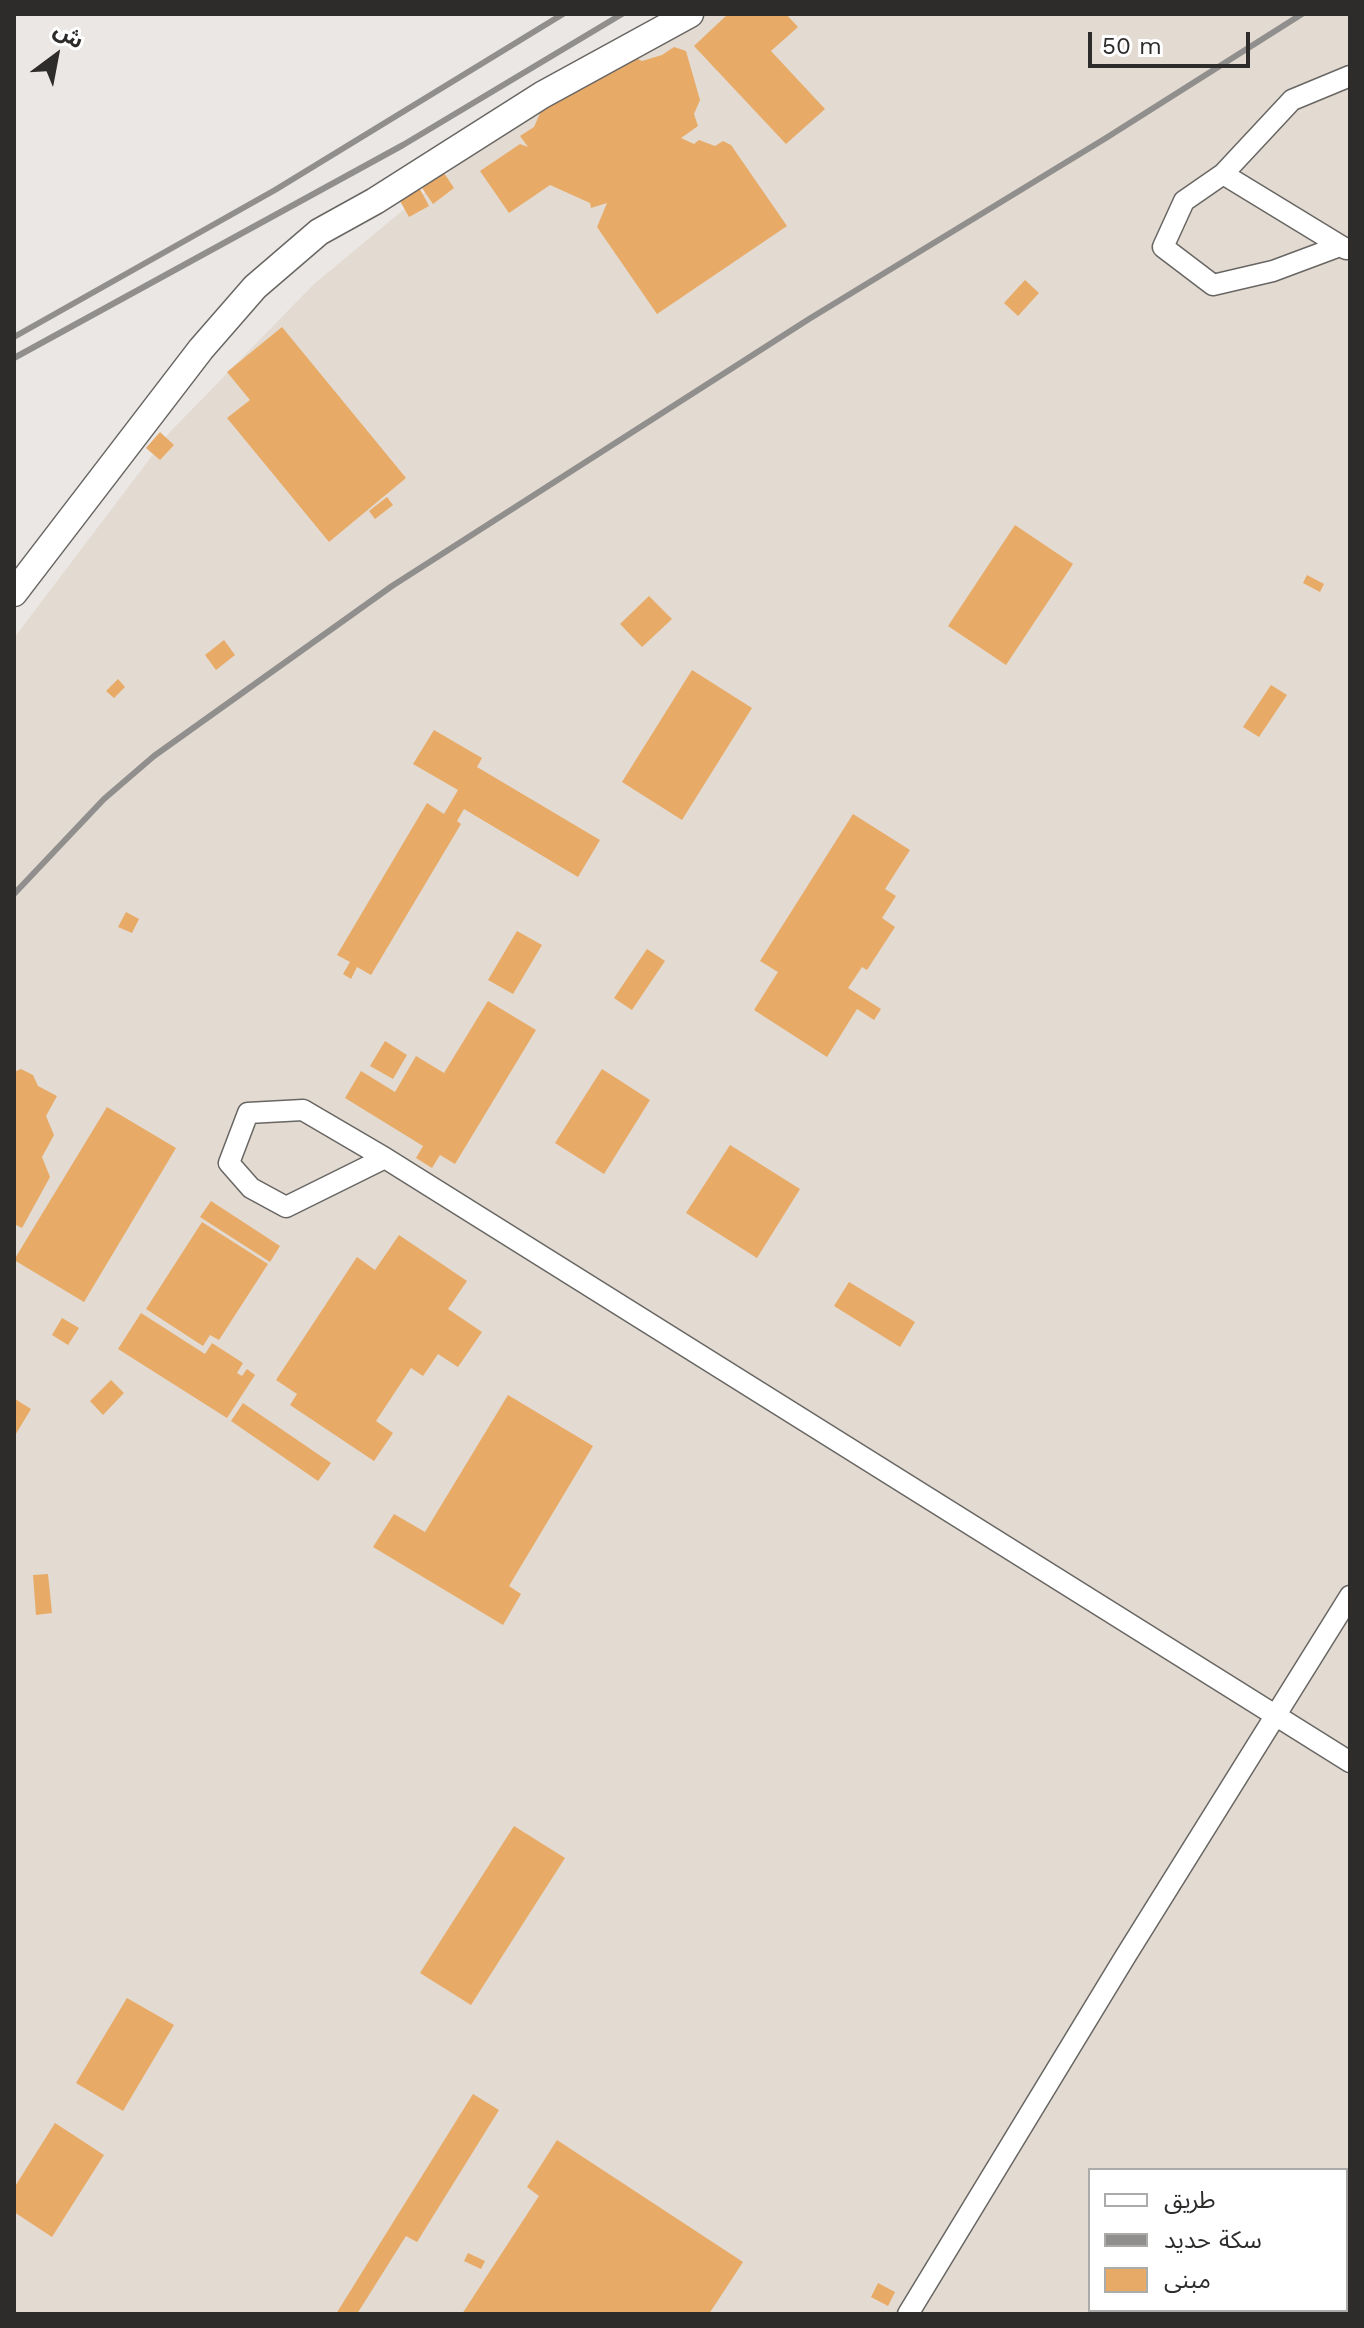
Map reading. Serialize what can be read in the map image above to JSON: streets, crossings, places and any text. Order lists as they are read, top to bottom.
{
  "legend": ["طريق", "سكة حديد", "مبنى"],
  "scale_bar": "50 m",
  "north": "top right"
}
